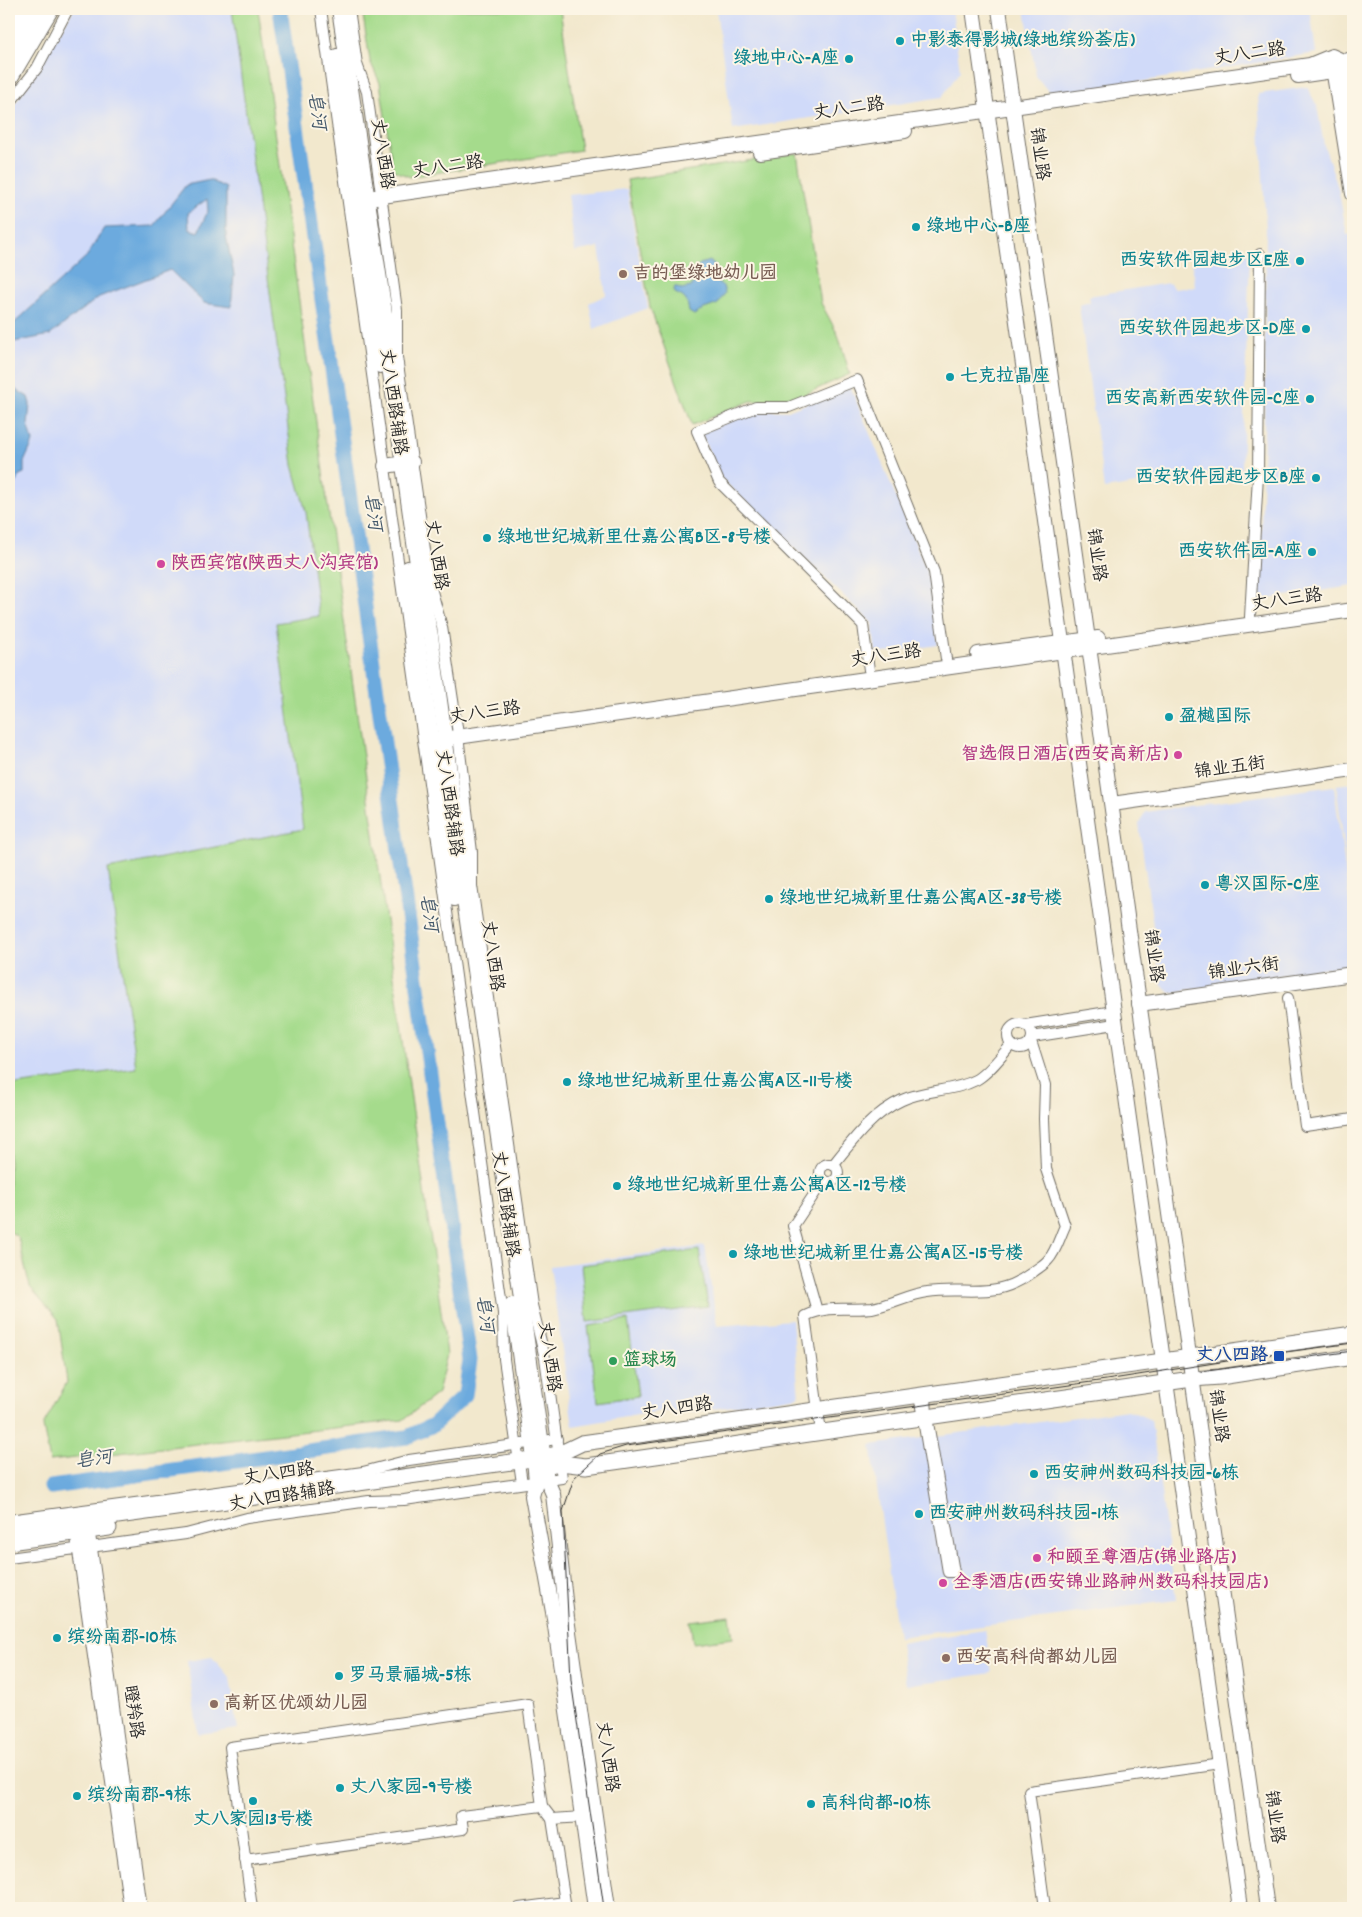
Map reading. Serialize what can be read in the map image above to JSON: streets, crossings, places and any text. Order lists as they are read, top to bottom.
{
  "streets": {
    "main road": [
      "丈八二路",
      "丈八西路",
      "锦业路",
      "丈八三路",
      "锦业五街",
      "锦业六街",
      "丈八四路",
      "瞪羚路"
    ],
    "street": ["丈八西路辅路", "丈八四路辅路"]
  },
  "crossings": [
    ["丈八二路", "丈八西路"],
    ["丈八二路", "锦业路"],
    ["丈八二路", "丈八西路辅路"],
    ["丈八西路", "丈八西路辅路"],
    ["丈八西路", "丈八三路"],
    ["丈八西路", "丈八四路"],
    ["丈八西路", "丈八四路辅路"],
    ["锦业路", "丈八三路"],
    ["锦业路", "锦业五街"],
    ["锦业路", "锦业六街"],
    ["锦业路", "丈八四路"],
    ["丈八西路辅路", "丈八三路"],
    ["丈八西路辅路", "丈八四路"],
    ["丈八西路辅路", "丈八四路辅路"],
    ["丈八四路", "丈八四路辅路"],
    ["丈八四路", "瞪羚路"],
    ["丈八四路辅路", "瞪羚路"]
  ],
  "water": ["皂河"],
  "places": {
    "other": [
      "中影泰得影城(绿地缤纷荟店)",
      "绿地中心-A座",
      "绿地中心-B座",
      "西安软件园起步区E座",
      "吉的堡绿地幼儿园",
      "西安软件园起步区-D座",
      "七克拉晶座",
      "西安高新西安软件园-C座",
      "西安软件园起步区B座",
      "绿地世纪城新里仕嘉公寓B区-8号楼",
      "西安软件园-A座",
      "陕西宾馆(陕西丈八沟宾馆)",
      "盈樾国际",
      "智选假日酒店(西安高新店)",
      "粤汉国际-C座",
      "绿地世纪城新里仕嘉公寓A区-38号楼",
      "绿地世纪城新里仕嘉公寓A区-11号楼",
      "绿地世纪城新里仕嘉公寓A区-12号楼",
      "绿地世纪城新里仕嘉公寓A区-15号楼",
      "篮球场",
      "西安神州数码科技园-6栋",
      "西安神州数码科技园-1栋",
      "和颐至尊酒店(锦业路店)",
      "全季酒店(西安锦业路神州数码科技园店)",
      "缤纷南郡-10栋",
      "西安高科尚都幼儿园",
      "罗马景福城-5栋",
      "高新区优颂幼儿园",
      "丈八家园-9号楼",
      "缤纷南郡-9栋",
      "丈八家园13号楼",
      "高科尚都-10栋"
    ],
    "transit": ["丈八四路"]
  }
}
